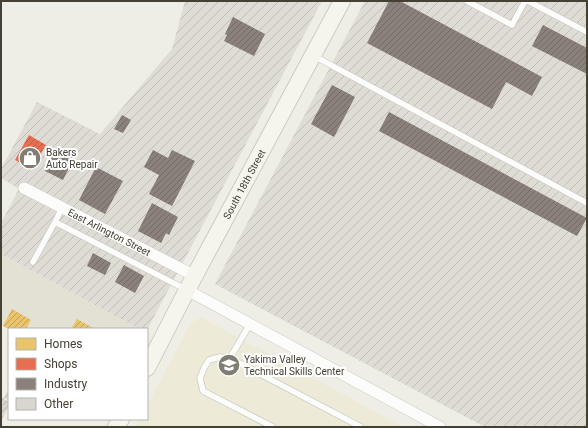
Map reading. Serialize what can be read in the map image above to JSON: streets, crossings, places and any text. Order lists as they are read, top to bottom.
{
  "streets": {
    "street": ["South 18th Street", "East Arlington Street"]
  },
  "crossings": [
    ["South 18th Street", "East Arlington Street"]
  ],
  "places": {
    "shop": ["Bakers Auto Repair"],
    "school or university": ["Yakima Valley Technical Skills Center"]
  },
  "legend": [
    "Homes",
    "Shops",
    "Industry",
    "Other"
  ]
}
